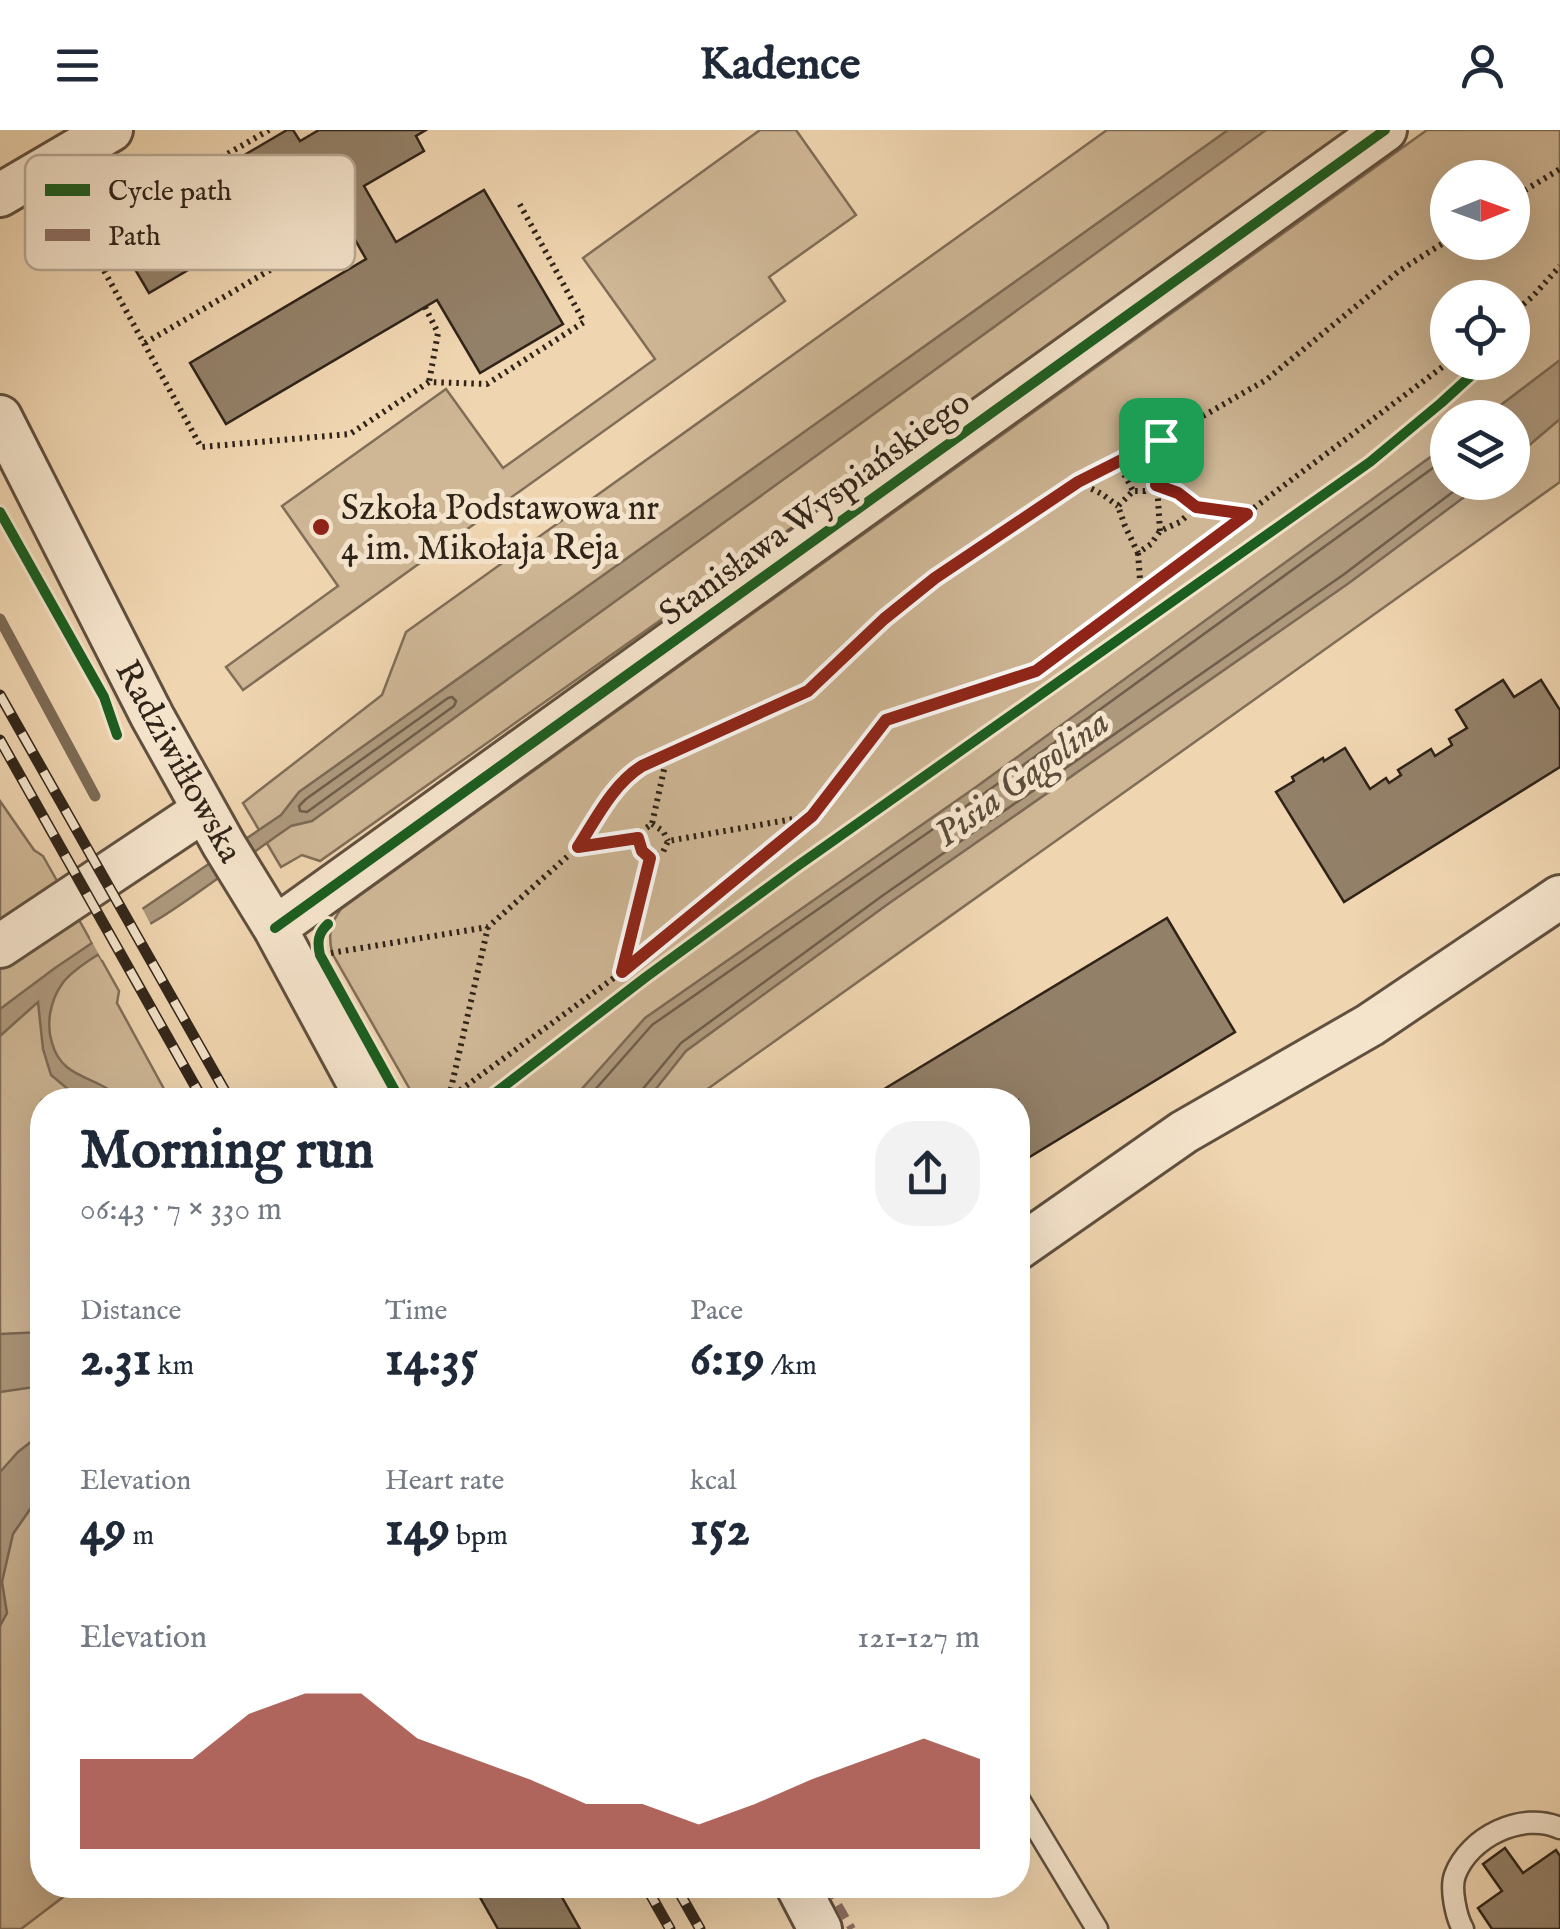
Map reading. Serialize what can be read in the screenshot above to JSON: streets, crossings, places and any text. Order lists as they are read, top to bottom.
{
  "streets": {
    "street": ["Stanisława Wyspiańskiego", "Radziwiłłowska"]
  },
  "crossings": [
    ["Stanisława Wyspiańskiego", "Radziwiłłowska"]
  ],
  "water": ["Pisia Gągolina"],
  "places": ["Szkoła Podstawowa nr 4 im. Mikołaja Reja"],
  "legend": ["Cycle path", "Path"],
  "north": "right",
  "page": {
    "header": "Kadence",
    "heading": ["Morning run", "06:43 · 7 × 330 m"],
    "stats": [
      ["Distance", "2.31 km"],
      ["Time", "14:35"],
      ["Pace", "6:19 /km"],
      ["Elevation", "49 m"],
      ["Heart rate", "149 bpm"],
      ["kcal", "152"]
    ],
    "chart": ["Elevation", "121–127 m"]
  }
}
